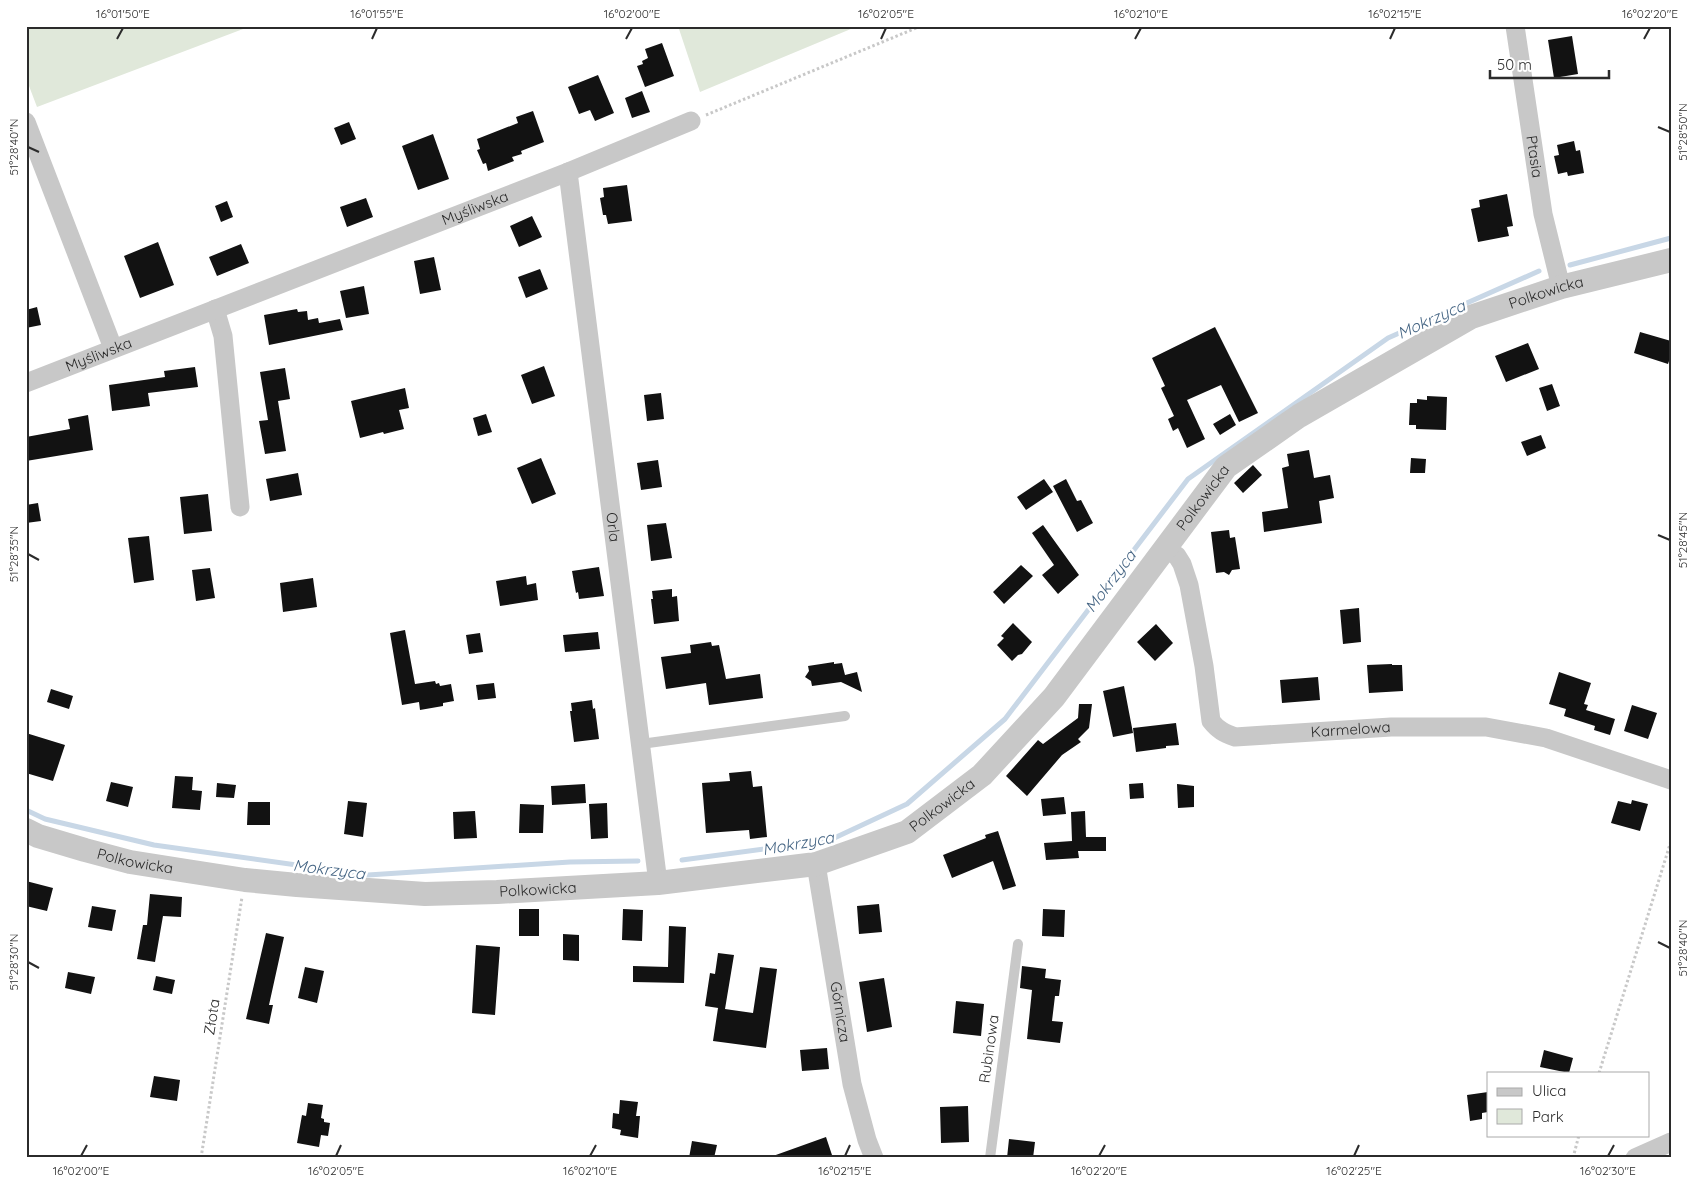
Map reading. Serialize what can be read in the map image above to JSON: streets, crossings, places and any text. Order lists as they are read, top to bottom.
{
  "streets": {
    "street": [
      "Ptasia",
      "Myśliwska",
      "Polkowicka",
      "Orla",
      "Karmelowa",
      "Górnicza"
    ],
    "lane": ["Rubinowa"],
    "path": ["Złota"]
  },
  "crossings": [
    ["Ptasia", "Polkowicka"],
    ["Myśliwska", "Orla"],
    ["Polkowicka", "Orla"],
    ["Polkowicka", "Karmelowa"],
    ["Polkowicka", "Górnicza"],
    ["Polkowicka", "Złota"]
  ],
  "water": ["Mokrzyca"],
  "legend": ["Ulica", "Park"],
  "scale_bar": "50 m",
  "coordinates": [
    "16°01'50\"E",
    "16°01'55\"E",
    "16°02'00\"E",
    "16°02'05\"E",
    "16°02'10\"E",
    "16°02'15\"E",
    "16°02'20\"E",
    "51°28'50\"N",
    "51°28'40\"N",
    "51°28'45\"N",
    "51°28'35\"N",
    "51°28'30\"N",
    "16°02'25\"E",
    "16°02'30\"E"
  ]
}
